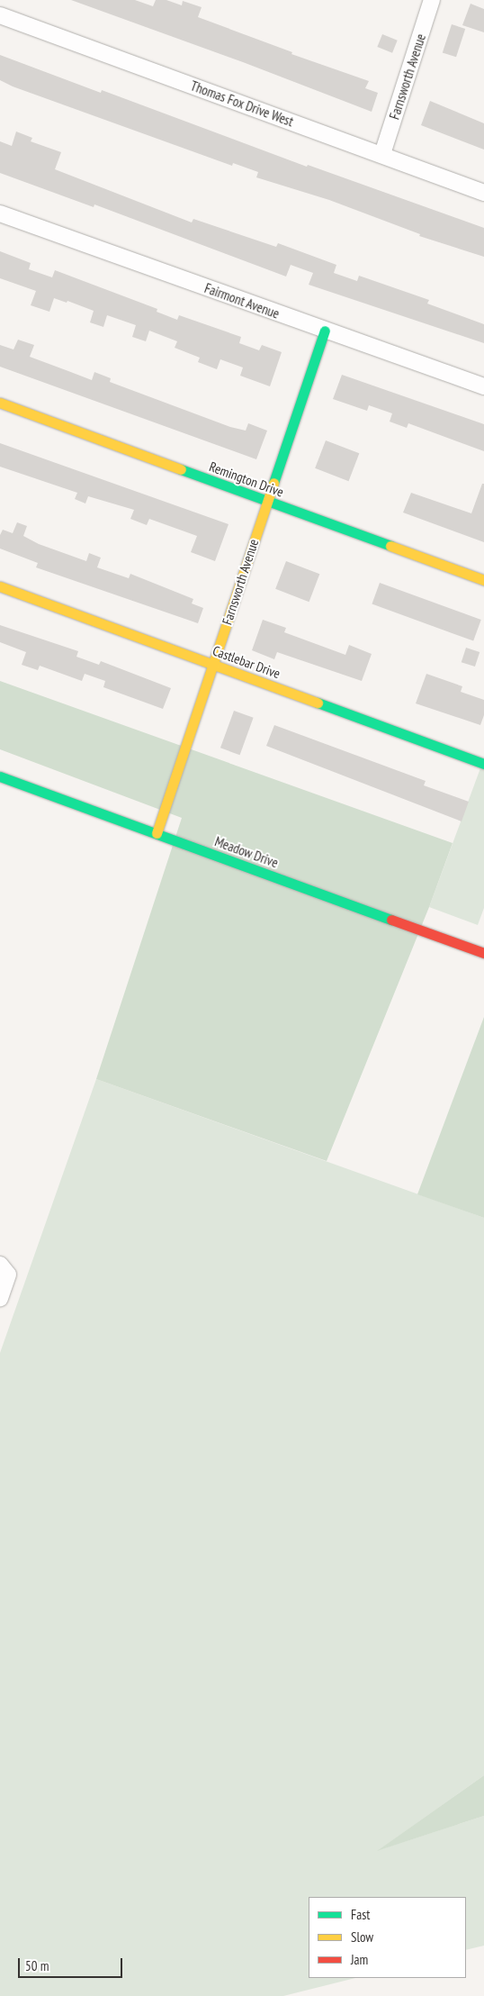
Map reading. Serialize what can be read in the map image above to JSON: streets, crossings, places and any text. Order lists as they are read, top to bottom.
{
  "streets": {
    "street": [
      "Farnsworth Avenue",
      "Thomas Fox Drive West",
      "Fairmont Avenue",
      "Remington Drive",
      "Castlebar Drive",
      "Meadow Drive"
    ]
  },
  "crossings": [
    ["Farnsworth Avenue", "Thomas Fox Drive West"],
    ["Farnsworth Avenue", "Fairmont Avenue"],
    ["Farnsworth Avenue", "Remington Drive"],
    ["Farnsworth Avenue", "Castlebar Drive"],
    ["Farnsworth Avenue", "Meadow Drive"]
  ],
  "legend": ["Fast", "Slow", "Jam"],
  "scale_bar": "50 m"
}
